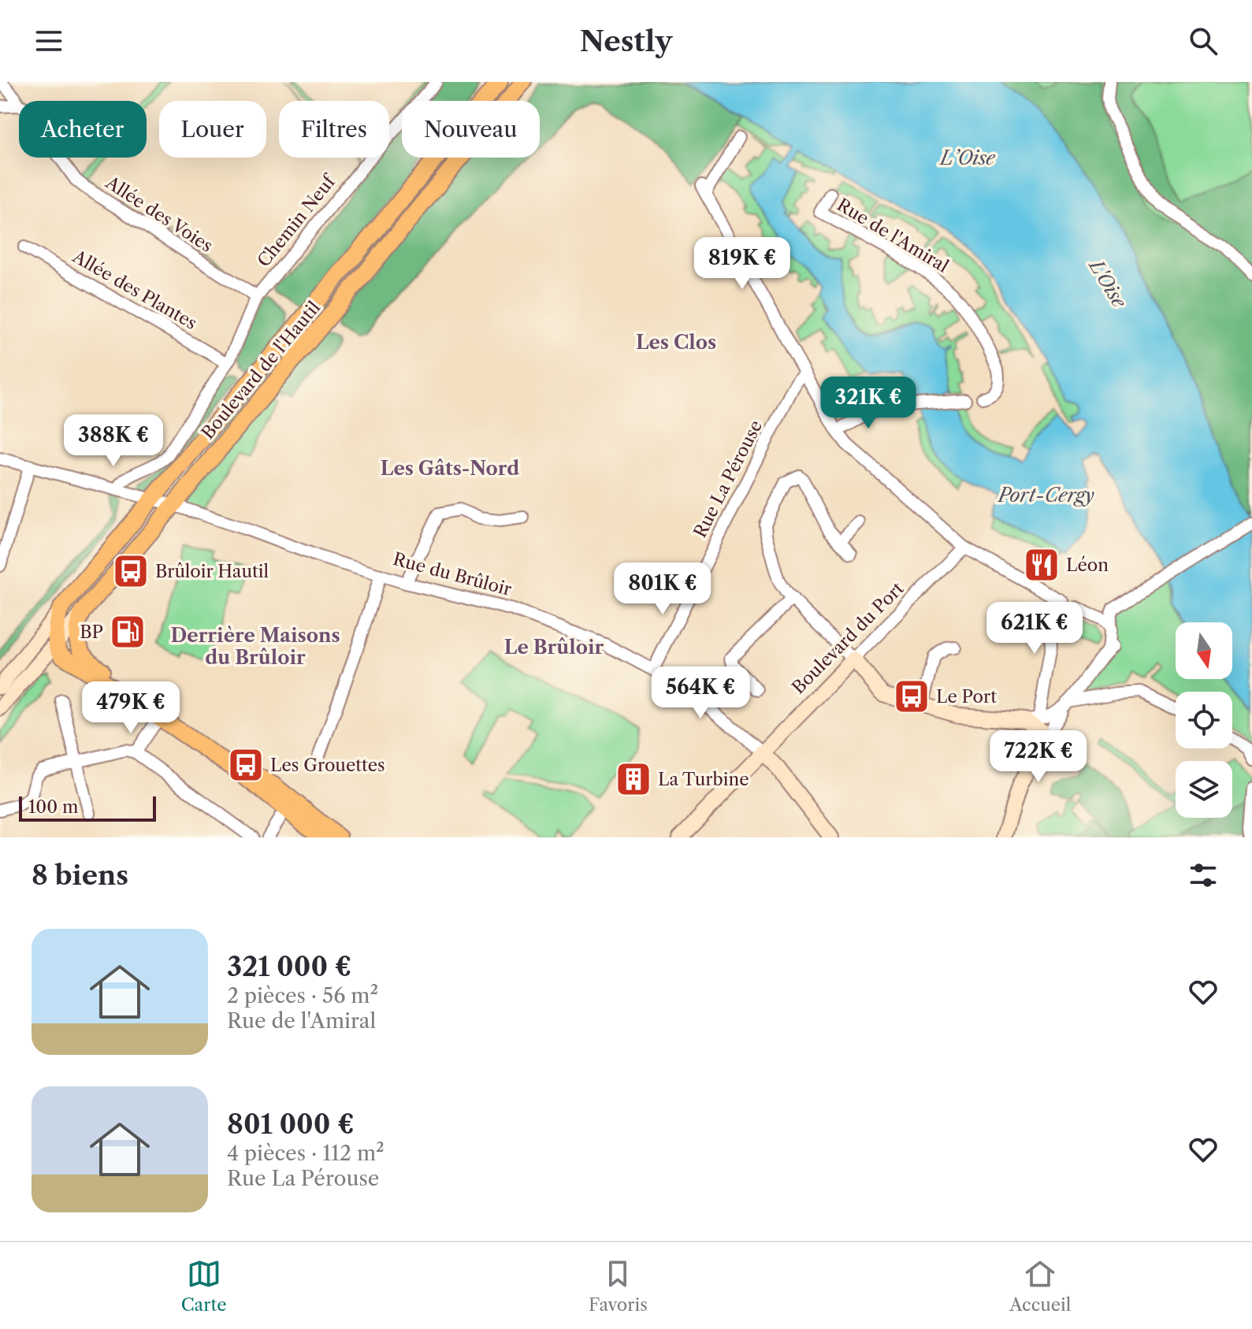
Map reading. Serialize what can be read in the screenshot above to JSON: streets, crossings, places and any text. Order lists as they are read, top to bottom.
{
  "streets": {
    "main road": ["Boulevard de l'Hautil"],
    "street": [
      "Allée des Voies",
      "Chemin Neuf",
      "Rue de l'Amiral",
      "Allée des Plantes",
      "Rue La Pérouse",
      "Rue du Brûloir",
      "Boulevard du Port"
    ]
  },
  "crossings": [
    ["Allée des Voies", "Chemin Neuf"],
    ["Chemin Neuf", "Allée des Plantes"],
    ["Chemin Neuf", "Rue du Brûloir"],
    ["Boulevard de l'Hautil", "Rue du Brûloir"],
    ["Rue La Pérouse", "Rue du Brûloir"],
    ["Rue du Brûloir", "Boulevard du Port"]
  ],
  "districts": [
    "Les Clos",
    "Les Gâts-Nord",
    "Derrière Maisons du Brûloir",
    "Le Brûloir"
  ],
  "water": ["L’Oise", "L'Oise", "Port-Cergy"],
  "places": {
    "restaurant": ["Léon"],
    "bus stop": ["Brûloir Hautil", "Le Port", "Les Grouettes"],
    "fuel station": ["BP"],
    "building": ["La Turbine"]
  },
  "scale_bar": "100 m",
  "north": "bottom",
  "page": {
    "header": "Nestly",
    "chip": [
      "Acheter",
      "Louer",
      "Filtres",
      "Nouveau"
    ],
    "price": [
      "819K €",
      "321K €",
      "388K €",
      "801K €",
      "621K €",
      "564K €",
      "479K €",
      "722K €"
    ],
    "scale": "100 m",
    "heading": "8 biens",
    "list": [
      {
        "name": "321 000 €",
        "note": "2 pièces · 56 m² · Rue de l'Amiral"
      },
      {
        "name": "801 000 €",
        "note": "4 pièces · 112 m² · Rue La Pérouse"
      }
    ],
    "tabs": ["Carte", "Favoris", "Accueil"]
  }
}
